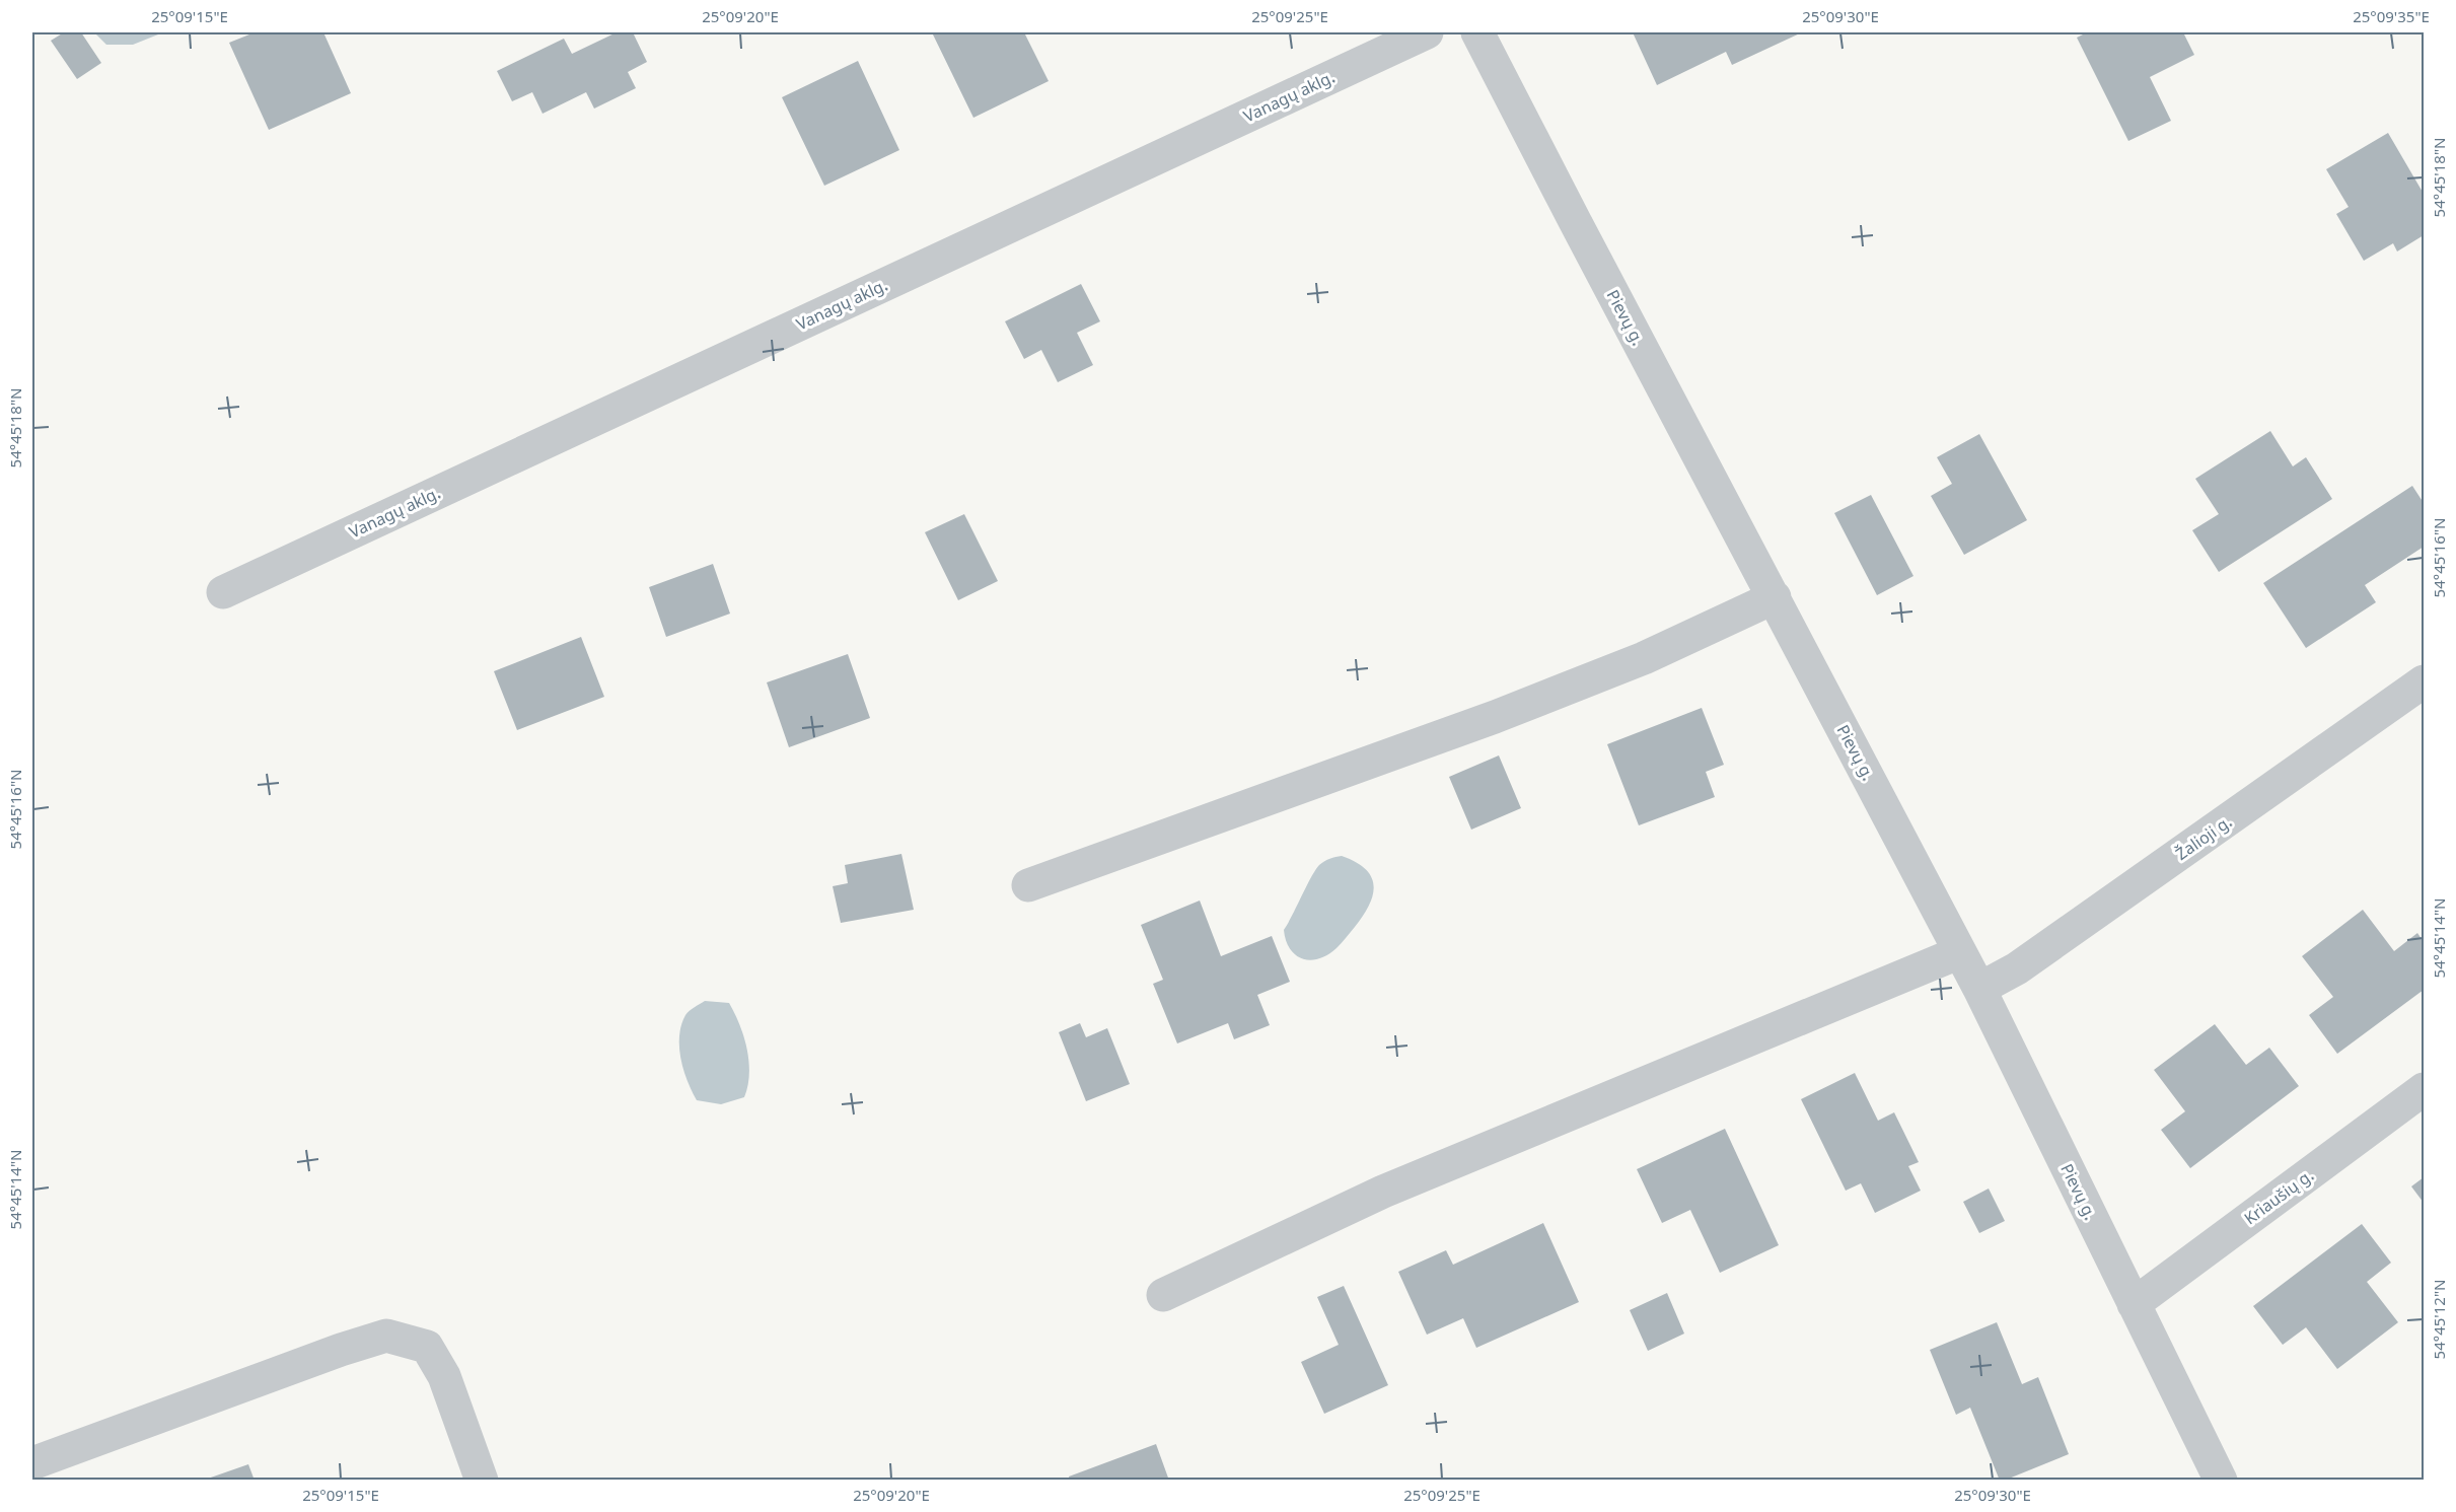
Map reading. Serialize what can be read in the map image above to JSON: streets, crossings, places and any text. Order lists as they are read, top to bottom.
{
  "streets": {
    "street": [
      "Vanagų aklg.",
      "Pievų g.",
      "Žalioji g.",
      "Kriaušių g."
    ]
  },
  "crossings": [
    ["Pievų g.", "Žalioji g."],
    ["Pievų g.", "Kriaušių g."]
  ],
  "coordinates": [
    "25°09'15\"E",
    "25°09'20\"E",
    "25°09'25\"E",
    "25°09'30\"E",
    "25°09'35\"E",
    "54°45'18\"N",
    "54°45'16\"N",
    "54°45'14\"N",
    "54°45'12\"N"
  ]
}
